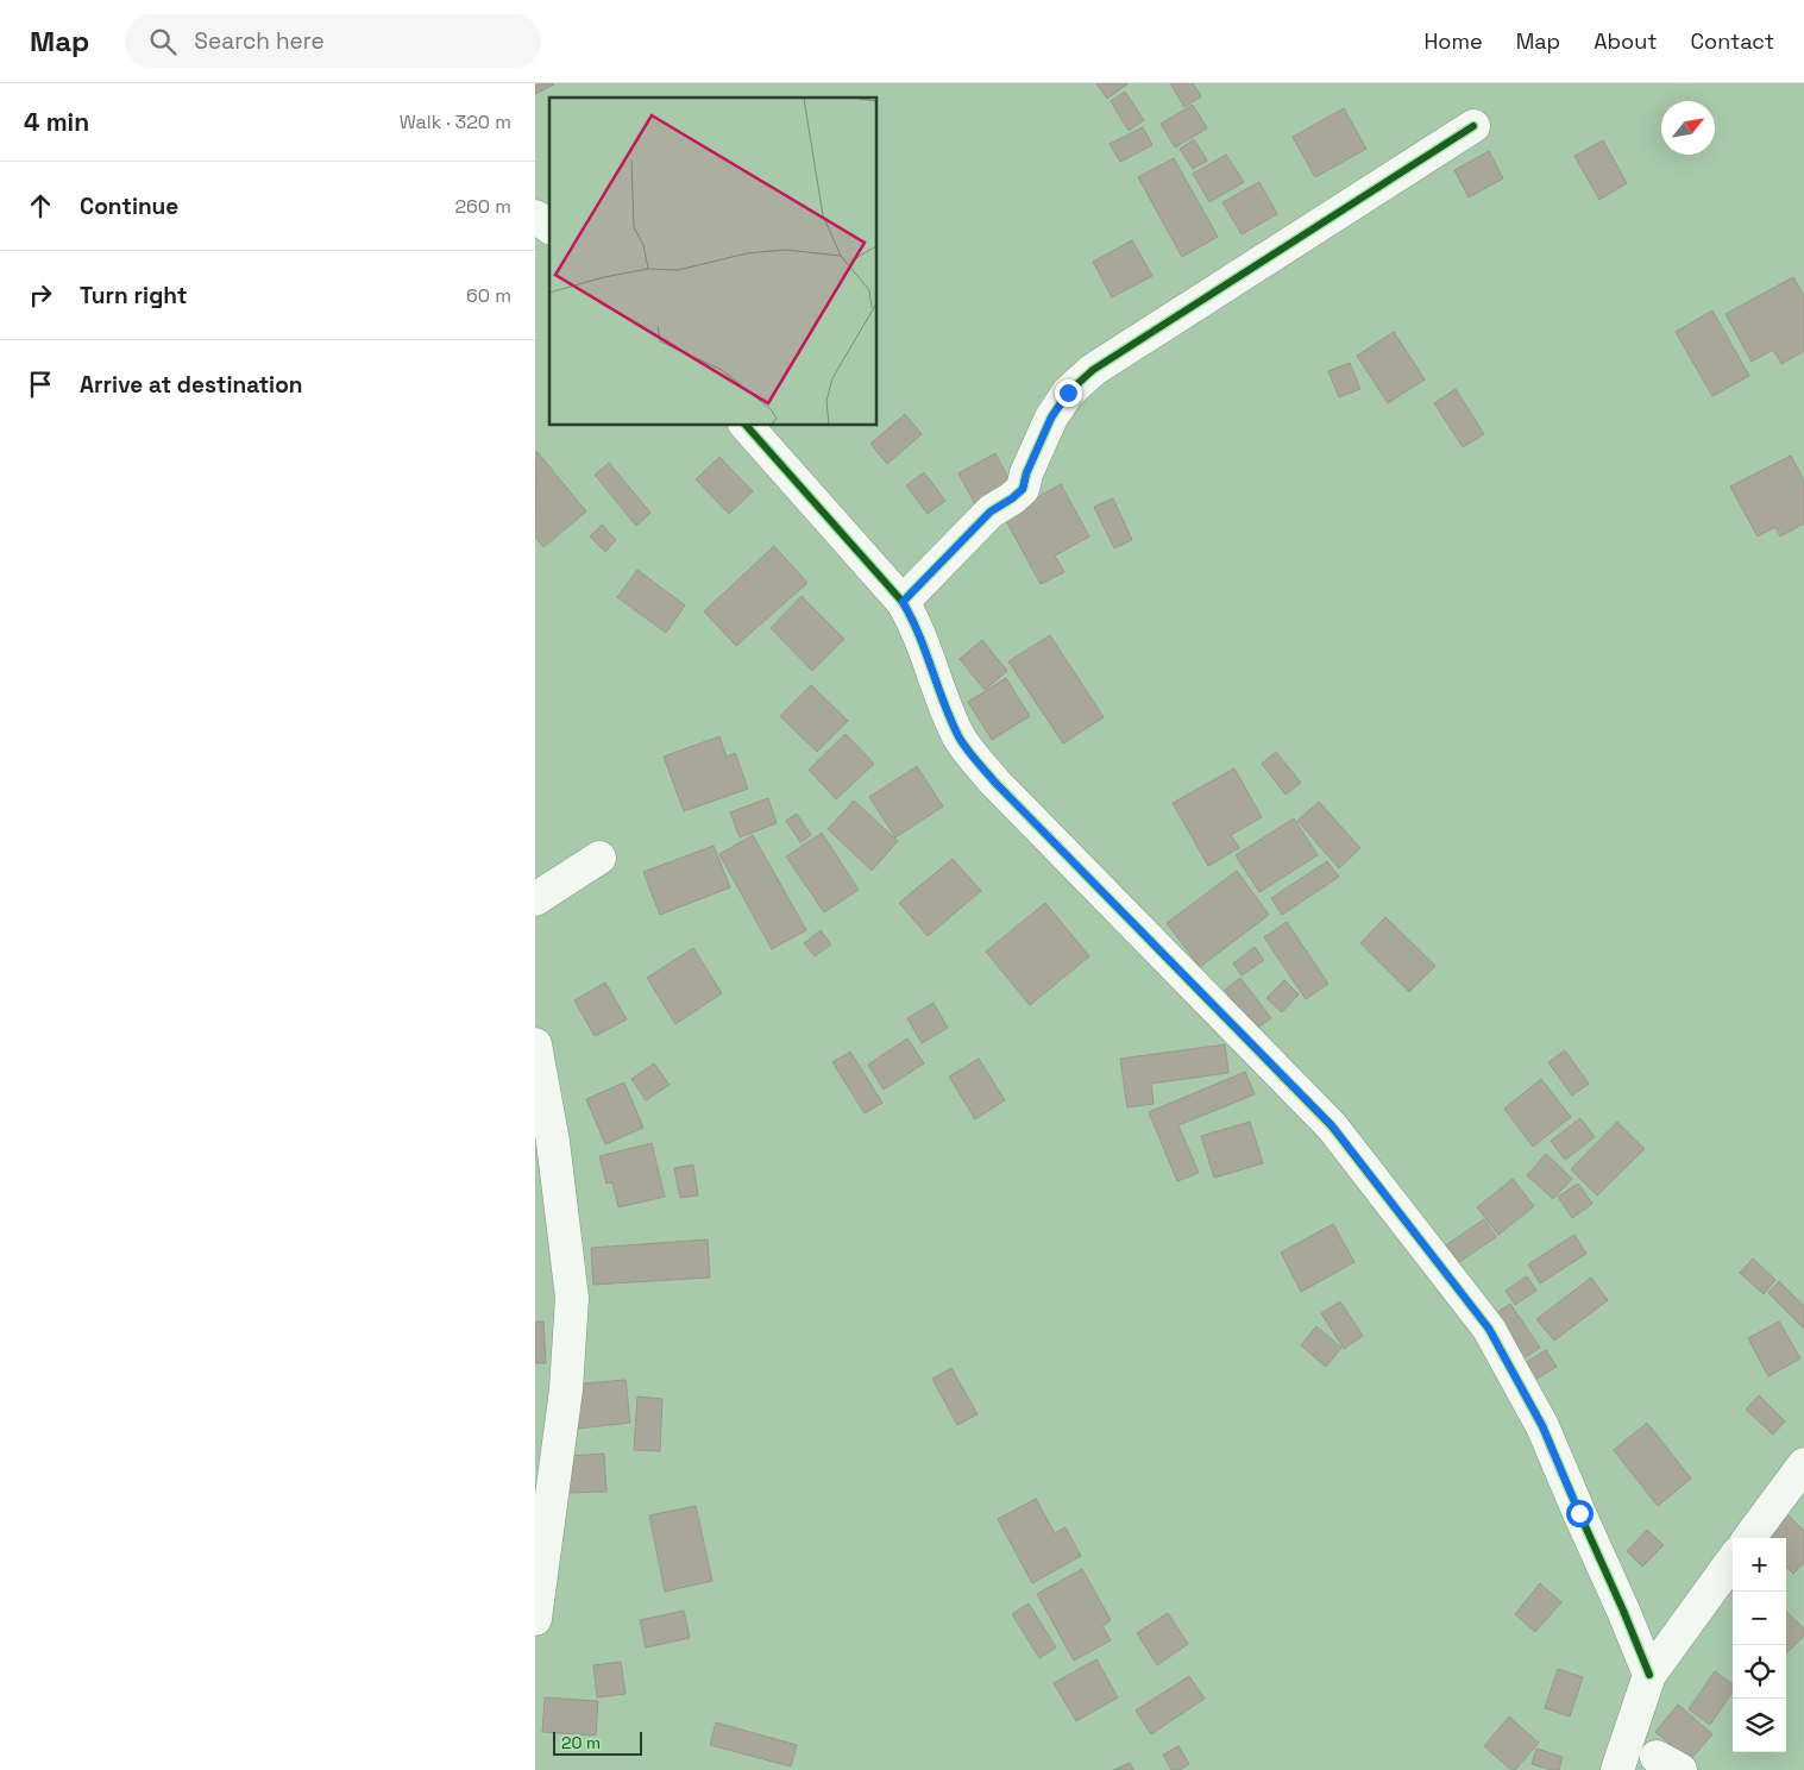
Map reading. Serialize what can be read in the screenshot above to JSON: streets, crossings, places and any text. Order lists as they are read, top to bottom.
{
  "scale_bar": "20 m",
  "north": "top right",
  "page": {
    "header": "Map",
    "search": "Search here",
    "nav": [
      "Home",
      "Map",
      "About",
      "Contact"
    ],
    "heading": ["4 min", "Walk · 320 m"],
    "list": [
      ["Continue", "260 m"],
      ["Turn right", "60 m"],
      "Arrive at destination"
    ],
    "map_buttons": ["+", "−"],
    "scale": "20 m"
  }
}
